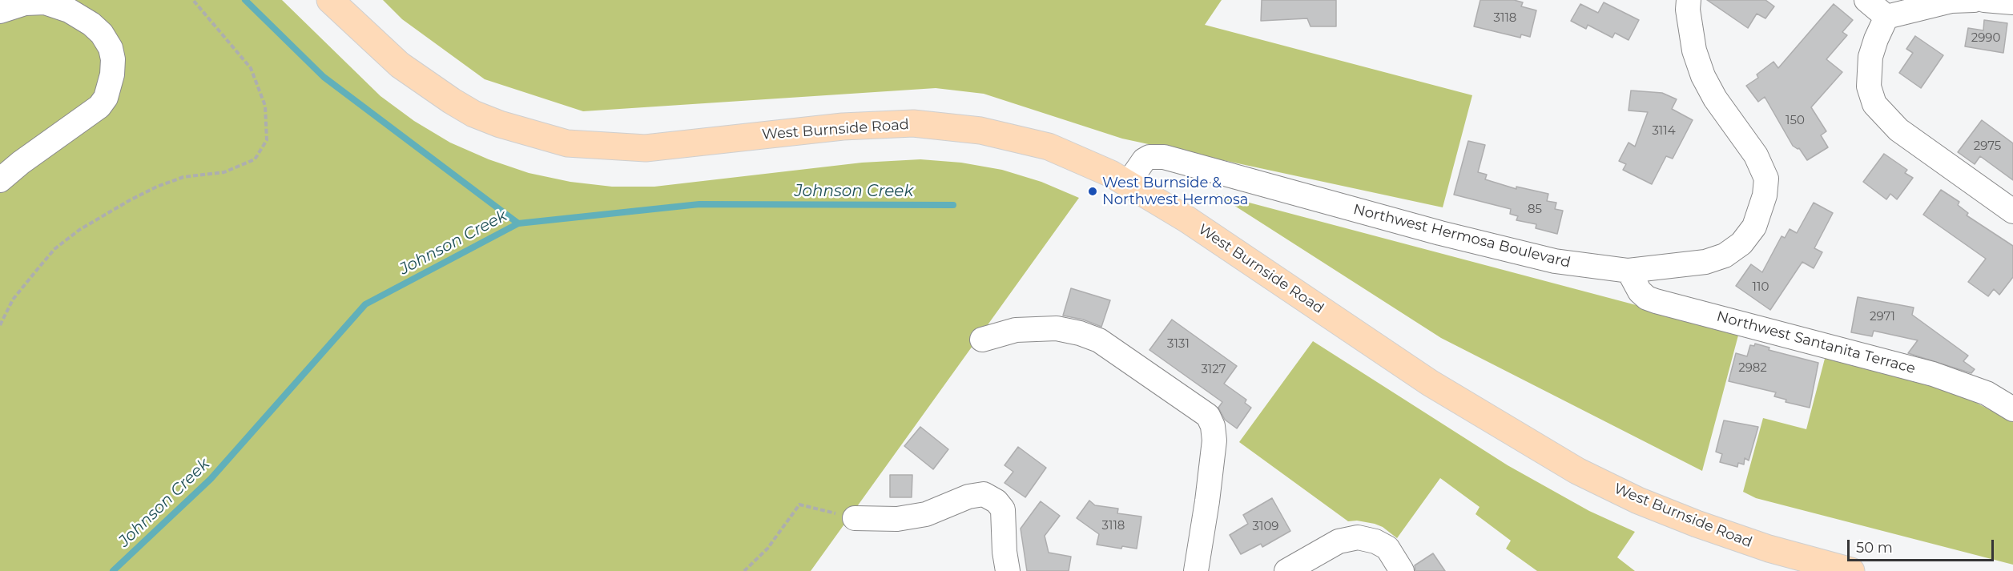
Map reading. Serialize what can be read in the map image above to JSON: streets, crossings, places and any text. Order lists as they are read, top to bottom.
{
  "streets": {
    "main road": ["West Burnside Road"],
    "street": ["Northwest Hermosa Boulevard", "Northwest Santanita Terrace"]
  },
  "crossings": [
    ["West Burnside Road", "Northwest Hermosa Boulevard"],
    ["Northwest Hermosa Boulevard", "Northwest Santanita Terrace"]
  ],
  "water": ["Johnson Creek"],
  "places": ["West Burnside & Northwest Hermosa"],
  "house_numbers": [
    "3118",
    "2990",
    "150",
    "3114",
    "2975",
    "85",
    "110",
    "2971",
    "3131",
    "2982",
    "3127",
    "3118",
    "3109"
  ],
  "scale_bar": "50 m"
}
